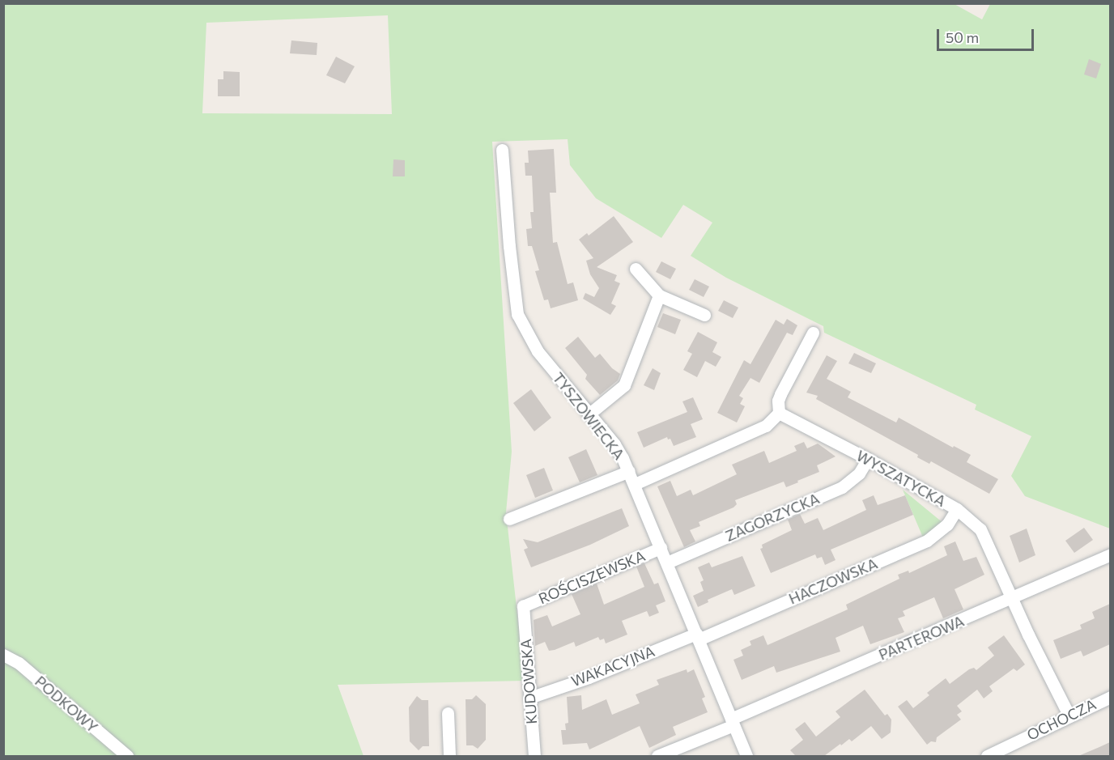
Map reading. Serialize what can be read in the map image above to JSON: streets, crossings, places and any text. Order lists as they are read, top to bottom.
{
  "streets": {
    "street": [
      "TYSZOWIECKA",
      "WYSZATYCKA",
      "ZAGORZYCKA",
      "ROŚCISZEWSKA",
      "HACZOWSKA",
      "PARTEROWA",
      "WAKACYJNA",
      "KUDOWSKA",
      "PODKOWY",
      "OCHOCZA"
    ]
  },
  "crossings": [
    ["TYSZOWIECKA", "ZAGORZYCKA"],
    ["TYSZOWIECKA", "ROŚCISZEWSKA"],
    ["TYSZOWIECKA", "HACZOWSKA"],
    ["TYSZOWIECKA", "PARTEROWA"],
    ["TYSZOWIECKA", "WAKACYJNA"],
    ["WYSZATYCKA", "ZAGORZYCKA"],
    ["WYSZATYCKA", "HACZOWSKA"],
    ["WYSZATYCKA", "PARTEROWA"],
    ["WYSZATYCKA", "OCHOCZA"],
    ["ROŚCISZEWSKA", "KUDOWSKA"],
    ["HACZOWSKA", "WAKACYJNA"],
    ["WAKACYJNA", "KUDOWSKA"]
  ],
  "scale_bar": "50 m"
}
